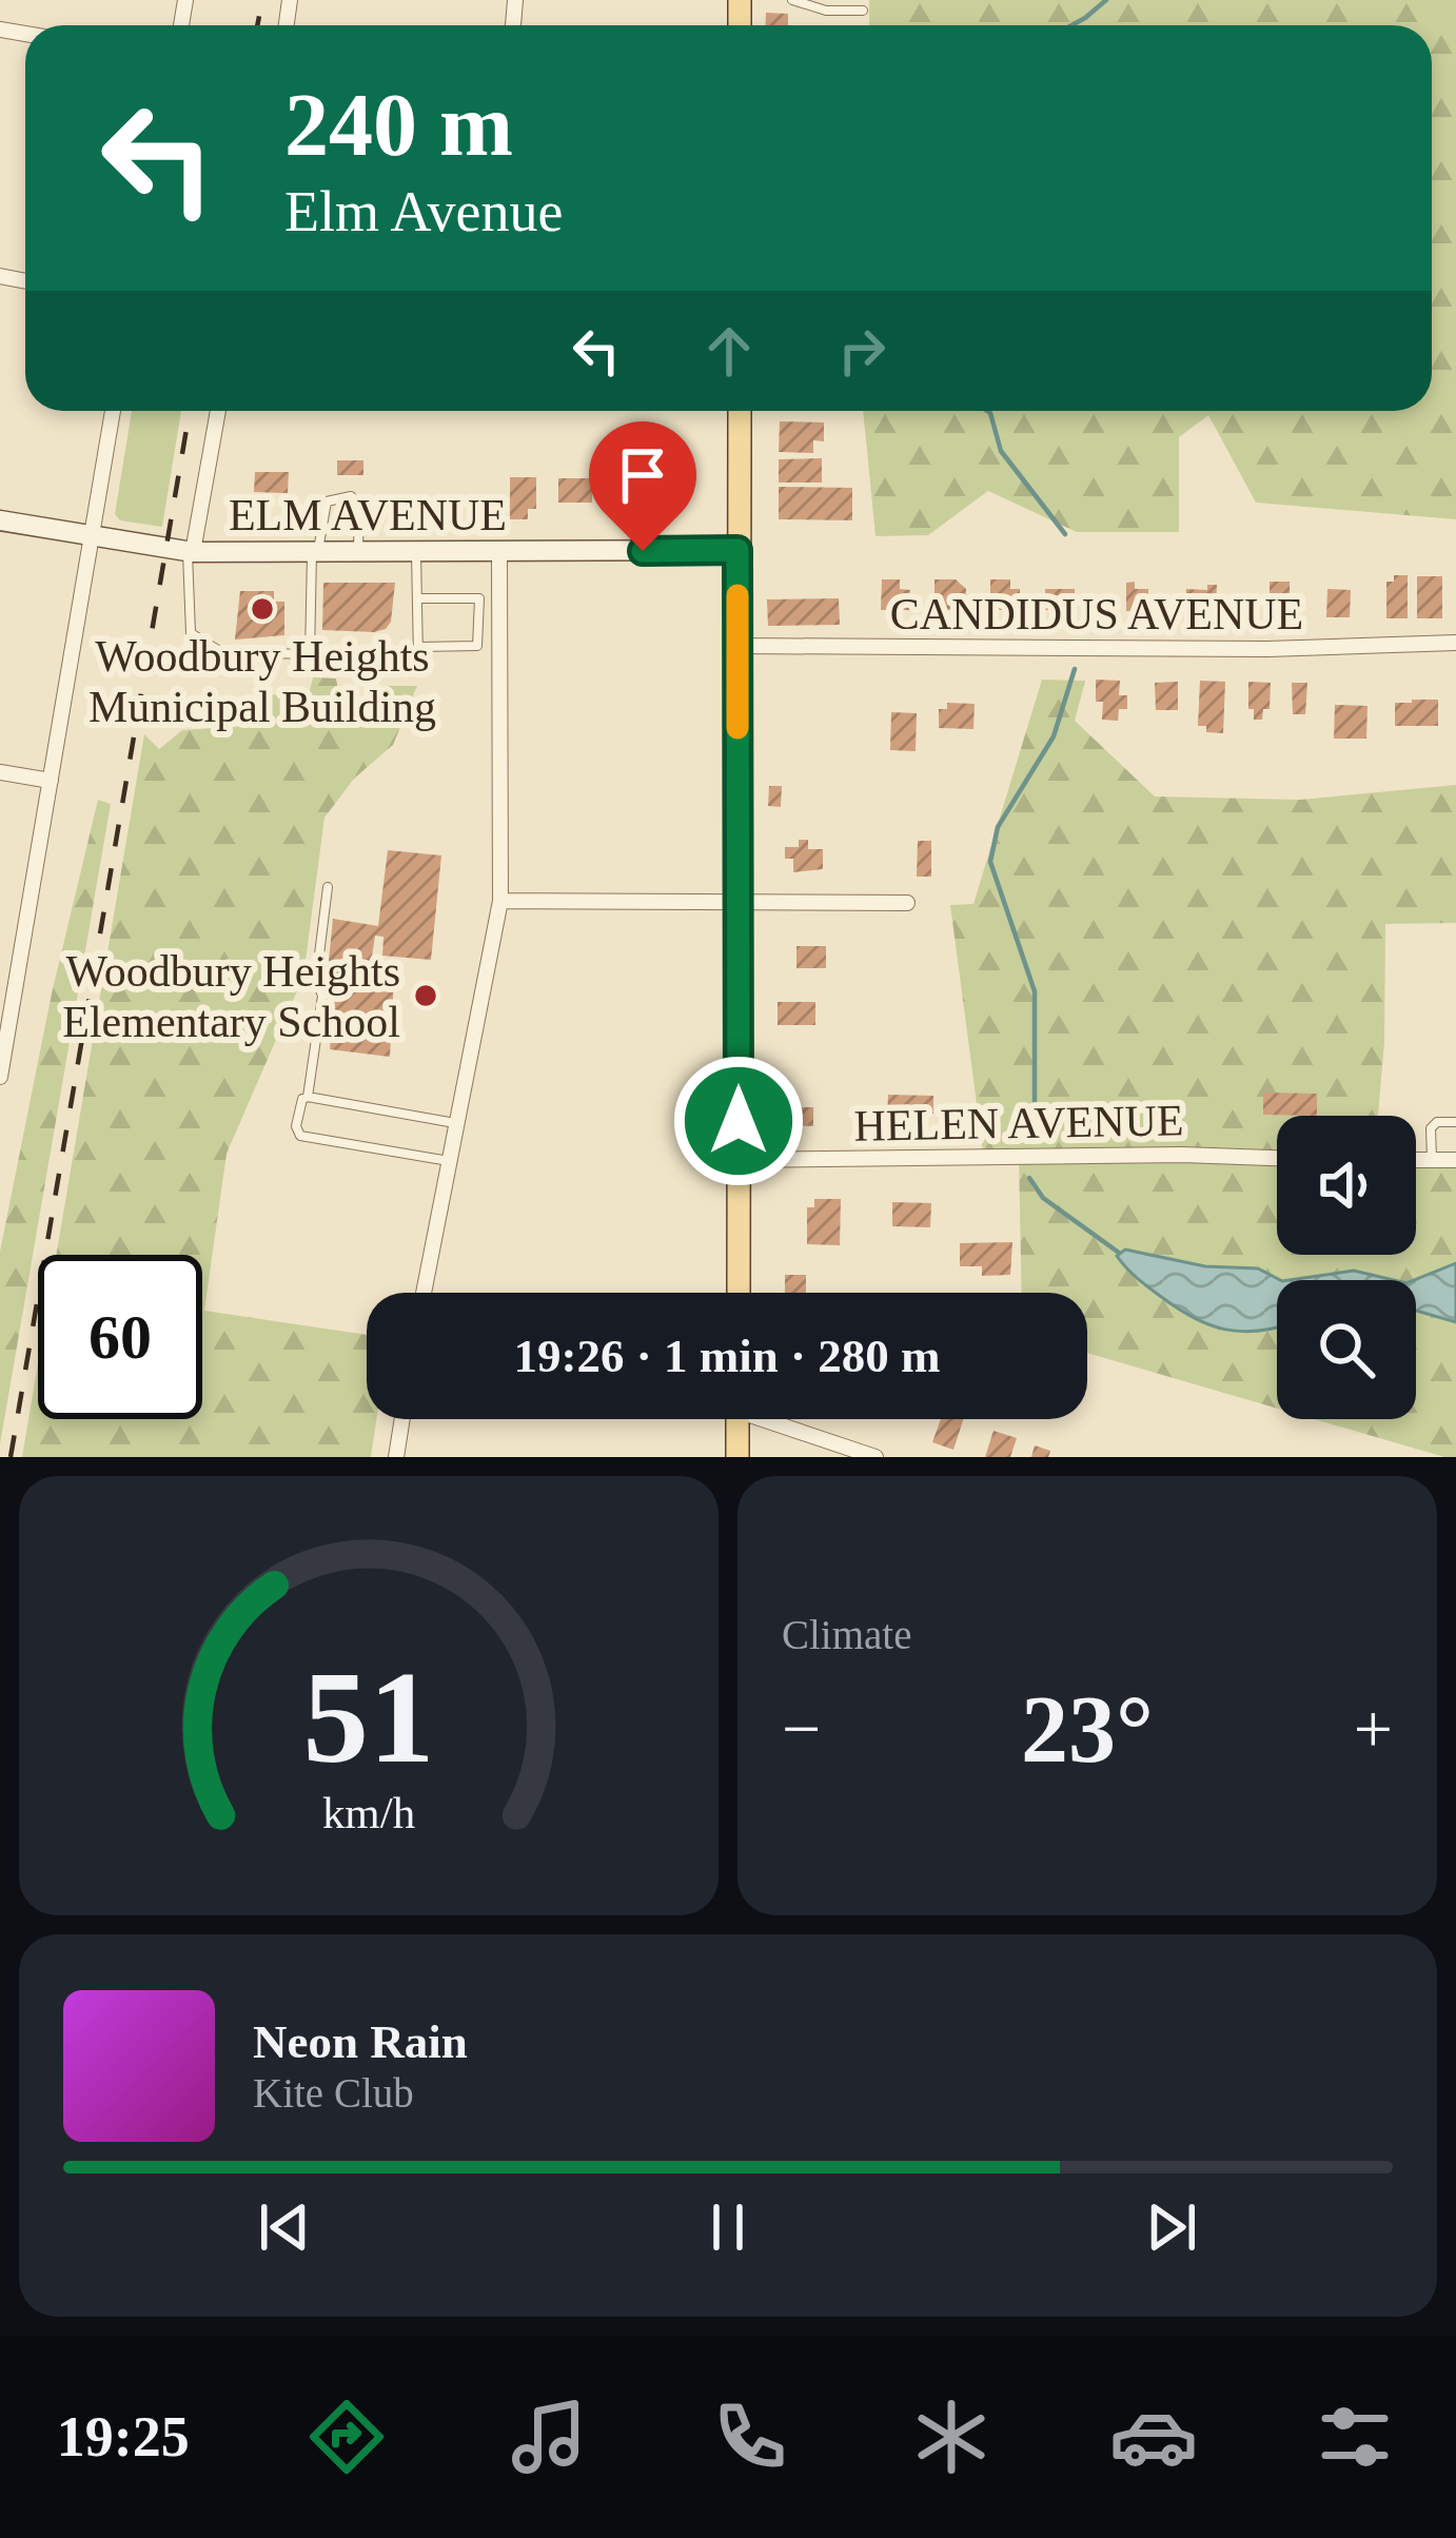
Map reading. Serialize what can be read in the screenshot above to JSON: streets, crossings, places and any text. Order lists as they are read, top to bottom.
{
  "streets": {
    "main road": ["ELM AVENUE"],
    "street": ["CANDIDUS AVENUE", "HELEN AVENUE"]
  },
  "places": ["Woodbury Heights Municipal Building", "Woodbury Heights Elementary School"],
  "page": {
    "turn": ["240 m", "Elm Avenue"],
    "limit": "60",
    "trip": "19:26 · 1 min · 280 m",
    "tile": "Climate",
    "heat": ["−", "23°", "+"],
    "song": ["Neon Rain", "Kite Club"],
    "tabs": "19:25",
    "gauge": ["51", "km/h"]
  }
}
